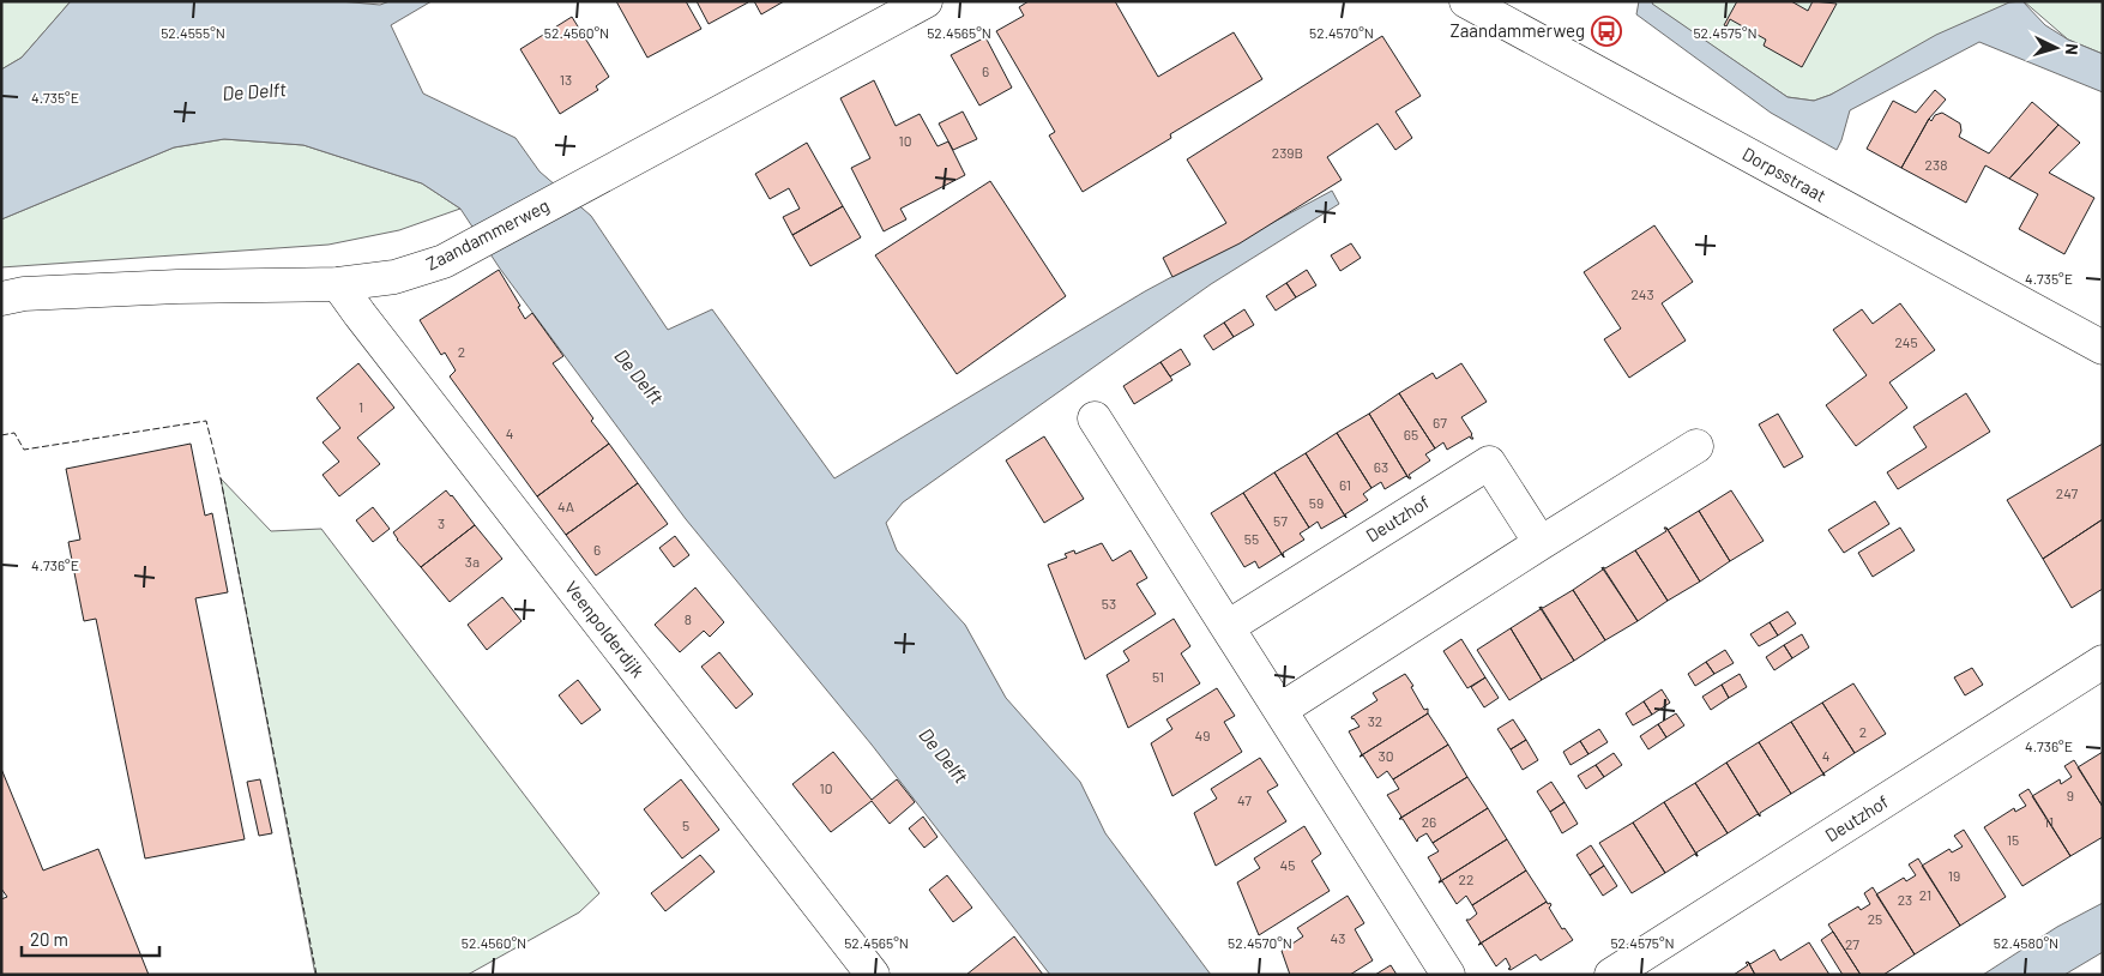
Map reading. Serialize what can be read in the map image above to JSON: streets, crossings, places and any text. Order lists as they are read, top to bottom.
{
  "streets": {
    "street": [
      "Dorpsstraat",
      "Zaandammerweg",
      "Deutzhof",
      "Veenpolderdijk"
    ]
  },
  "crossings": [
    ["Zaandammerweg", "Veenpolderdijk"]
  ],
  "water": ["De Delft"],
  "places": {
    "bus stop": ["Zaandammerweg"]
  },
  "house_numbers": [
    "6",
    "13",
    "10",
    "239B",
    "238",
    "243",
    "245",
    "2",
    "1",
    "67",
    "4",
    "65",
    "63",
    "61",
    "247",
    "59",
    "4A",
    "57",
    "3",
    "55",
    "6",
    "3a",
    "53",
    "8",
    "51",
    "32",
    "2",
    "49",
    "30",
    "4",
    "10",
    "9",
    "47",
    "26",
    "11",
    "5",
    "15",
    "45",
    "19",
    "22",
    "21",
    "23",
    "25",
    "43",
    "27"
  ],
  "scale_bar": "20 m",
  "north": "right",
  "coordinates": [
    "52.4555°N",
    "52.4560°N",
    "52.4565°N",
    "52.4570°N",
    "52.4575°N",
    "4.735°E",
    "4.736°E",
    "52.4580°N"
  ]
}
